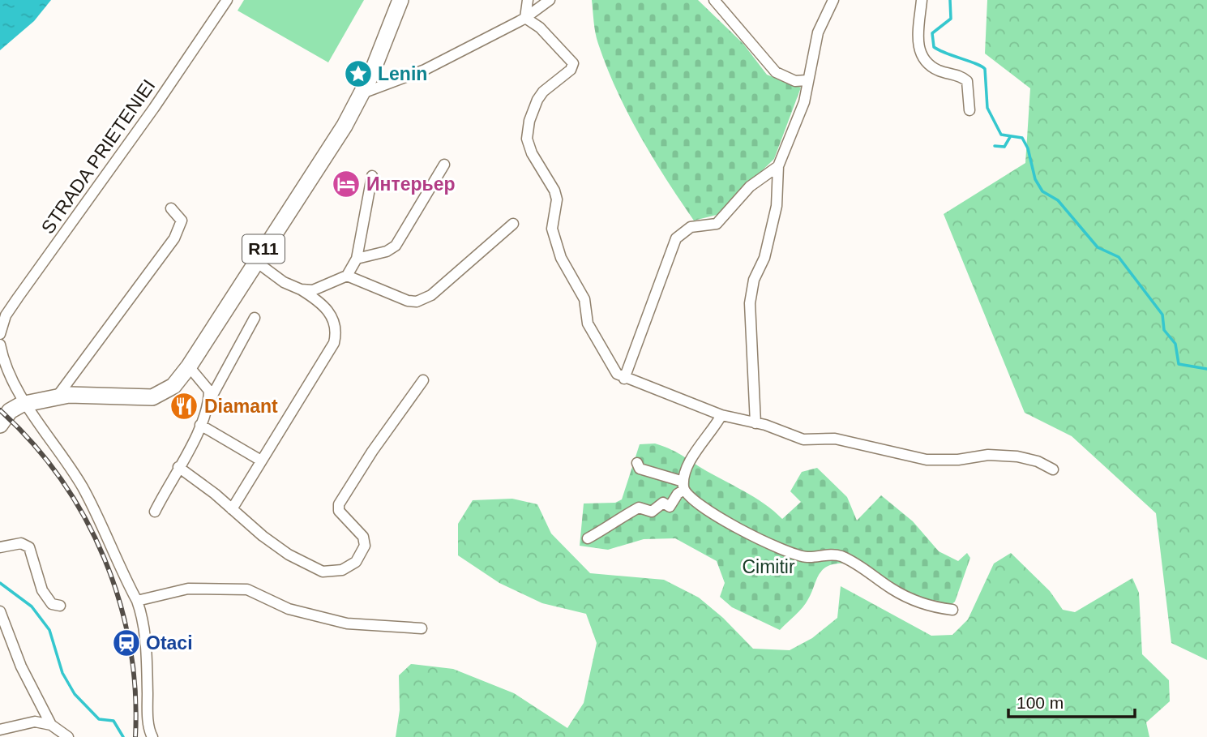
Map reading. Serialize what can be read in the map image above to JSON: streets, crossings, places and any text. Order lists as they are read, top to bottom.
{
  "streets": {
    "main road": ["R11"],
    "street": ["STRADA PRIETENIEI"]
  },
  "parks": ["Cimitir"],
  "places": {
    "place": ["Lenin"],
    "hotel": ["Интерьер"],
    "restaurant": ["Diamant"],
    "station": ["Otaci"]
  },
  "scale_bar": "100 m"
}
